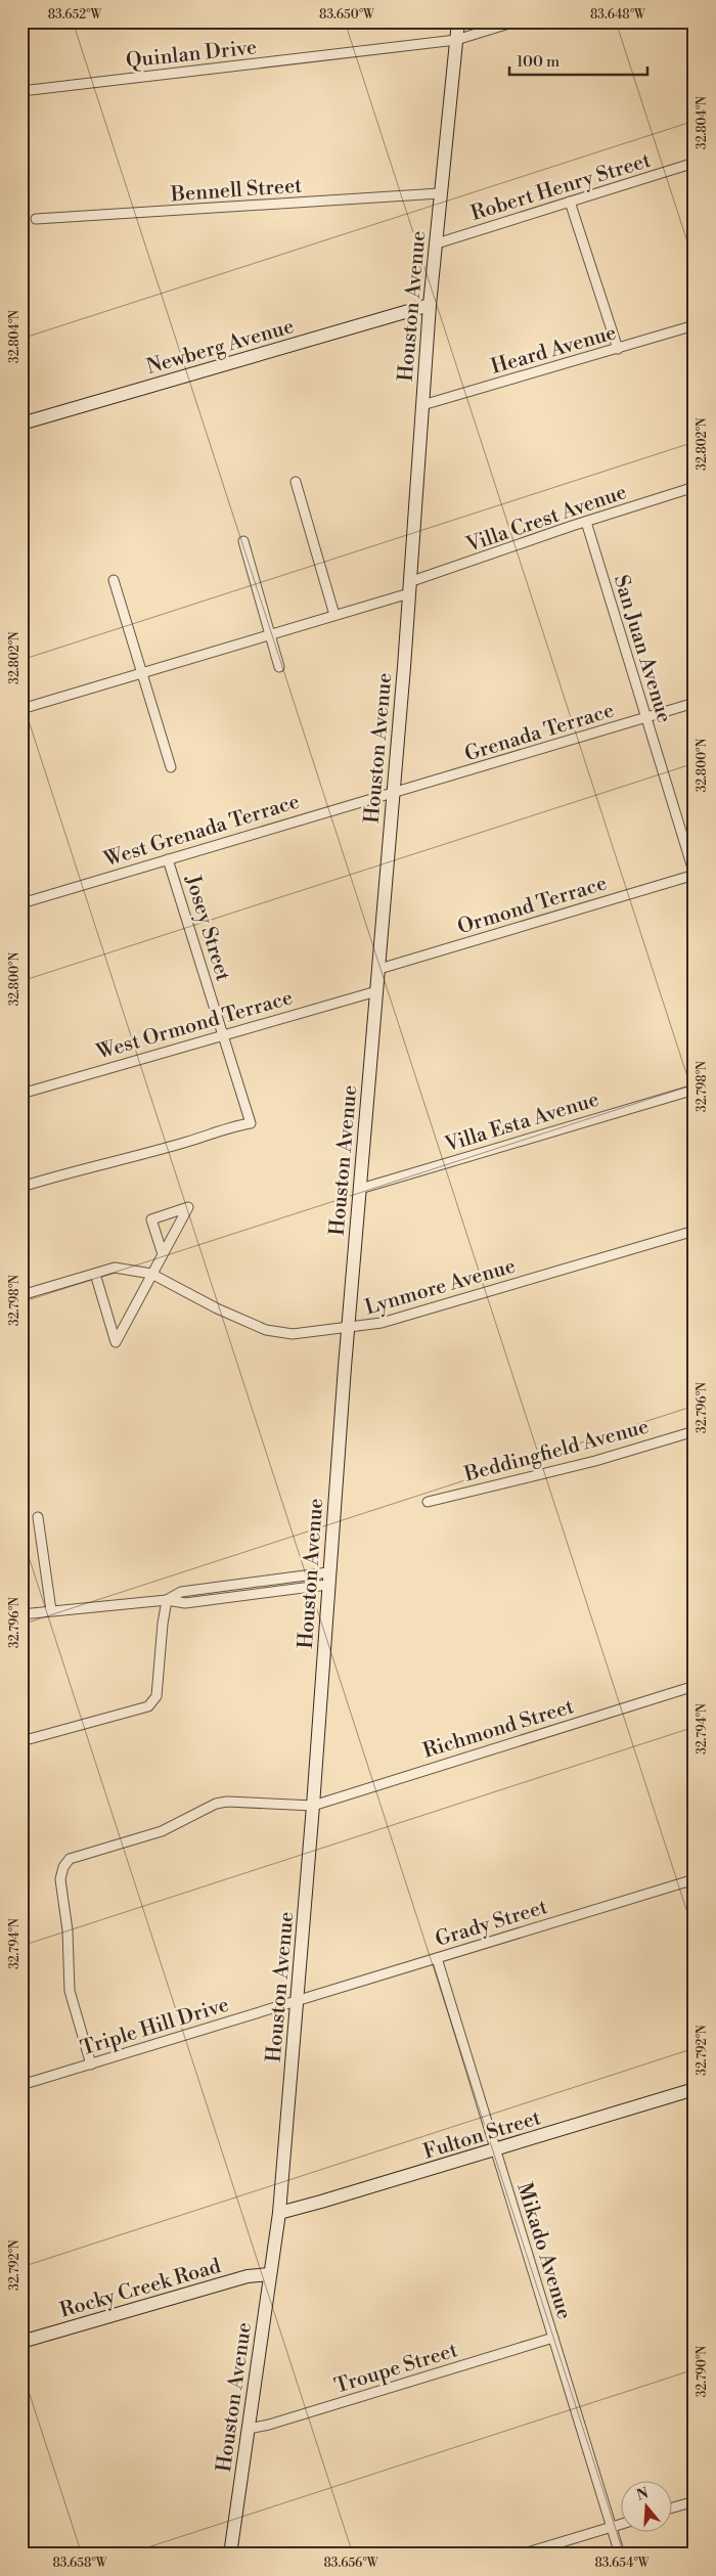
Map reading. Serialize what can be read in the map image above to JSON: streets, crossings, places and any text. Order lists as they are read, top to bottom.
{
  "streets": {
    "street": [
      "Quinlan Drive",
      "Robert Henry Street",
      "Bennell Street",
      "Houston Avenue",
      "Newberg Avenue",
      "Heard Avenue",
      "Villa Crest Avenue",
      "San Juan Avenue",
      "Grenada Terrace",
      "West Grenada Terrace",
      "Ormond Terrace",
      "Josey Street",
      "West Ormond Terrace",
      "Villa Esta Avenue",
      "Lynmore Avenue",
      "Beddingfield Avenue",
      "Richmond Street",
      "Grady Street",
      "Triple Hill Drive",
      "Fulton Street",
      "Mikado Avenue",
      "Rocky Creek Road",
      "Troupe Street"
    ]
  },
  "crossings": [
    ["Quinlan Drive", "Houston Avenue"],
    ["Robert Henry Street", "Houston Avenue"],
    ["Bennell Street", "Houston Avenue"],
    ["Houston Avenue", "Newberg Avenue"],
    ["Houston Avenue", "Heard Avenue"],
    ["Houston Avenue", "Villa Crest Avenue"],
    ["Houston Avenue", "Grenada Terrace"],
    ["Houston Avenue", "West Grenada Terrace"],
    ["Houston Avenue", "Ormond Terrace"],
    ["Houston Avenue", "West Ormond Terrace"],
    ["Houston Avenue", "Villa Esta Avenue"],
    ["Houston Avenue", "Lynmore Avenue"],
    ["Houston Avenue", "Richmond Street"],
    ["Houston Avenue", "Grady Street"],
    ["Houston Avenue", "Triple Hill Drive"],
    ["Houston Avenue", "Fulton Street"],
    ["Houston Avenue", "Rocky Creek Road"],
    ["Houston Avenue", "Troupe Street"],
    ["Villa Crest Avenue", "San Juan Avenue"],
    ["San Juan Avenue", "Grenada Terrace"],
    ["San Juan Avenue", "Ormond Terrace"],
    ["Grenada Terrace", "West Grenada Terrace"],
    ["West Grenada Terrace", "Josey Street"],
    ["Josey Street", "West Ormond Terrace"],
    ["Grady Street", "Triple Hill Drive"],
    ["Grady Street", "Mikado Avenue"],
    ["Fulton Street", "Mikado Avenue"],
    ["Mikado Avenue", "Troupe Street"]
  ],
  "scale_bar": "100 m",
  "north": "top",
  "coordinates": [
    "83.652°W",
    "83.650°W",
    "83.648°W",
    "32.804°N",
    "32.802°N",
    "32.800°N",
    "32.798°N",
    "32.796°N",
    "32.794°N",
    "32.792°N",
    "32.790°N",
    "83.658°W",
    "83.656°W",
    "83.654°W"
  ]
}
